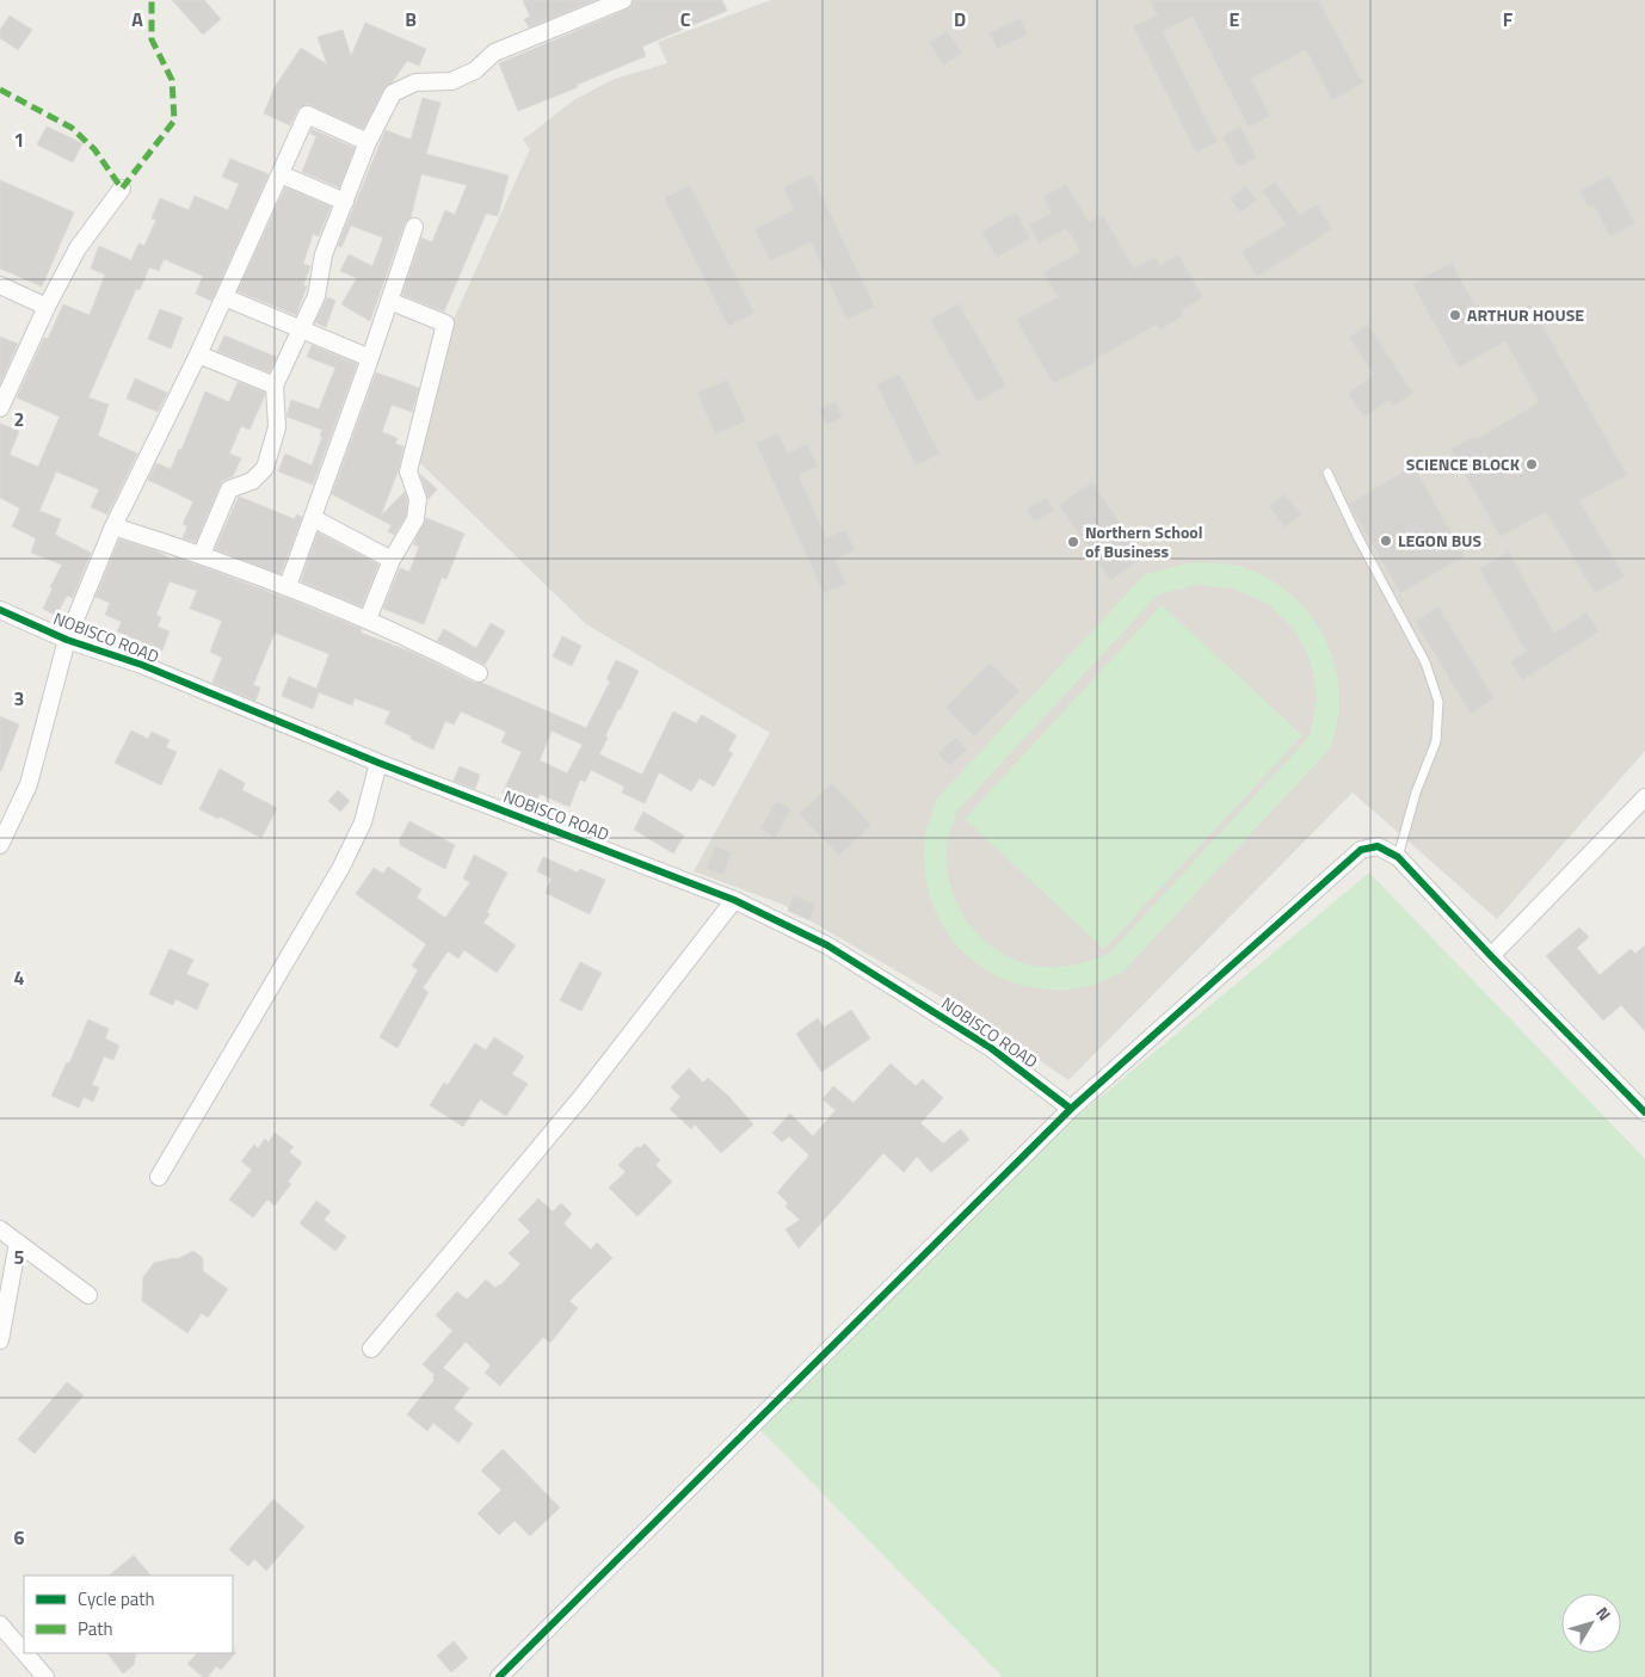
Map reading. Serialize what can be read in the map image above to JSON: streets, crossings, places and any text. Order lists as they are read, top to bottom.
{
  "streets": {
    "street": ["NOBISCO ROAD"]
  },
  "places": [
    "ARTHUR HOUSE",
    "SCIENCE BLOCK",
    "LEGON BUS",
    "Northern School of Business"
  ],
  "legend": ["Cycle path", "Path"],
  "north": "top right",
  "grid": {
    "columns": [
      "A",
      "B",
      "C",
      "D",
      "E",
      "F"
    ],
    "rows": [
      "1",
      "2",
      "3",
      "4",
      "5",
      "6"
    ]
  }
}
